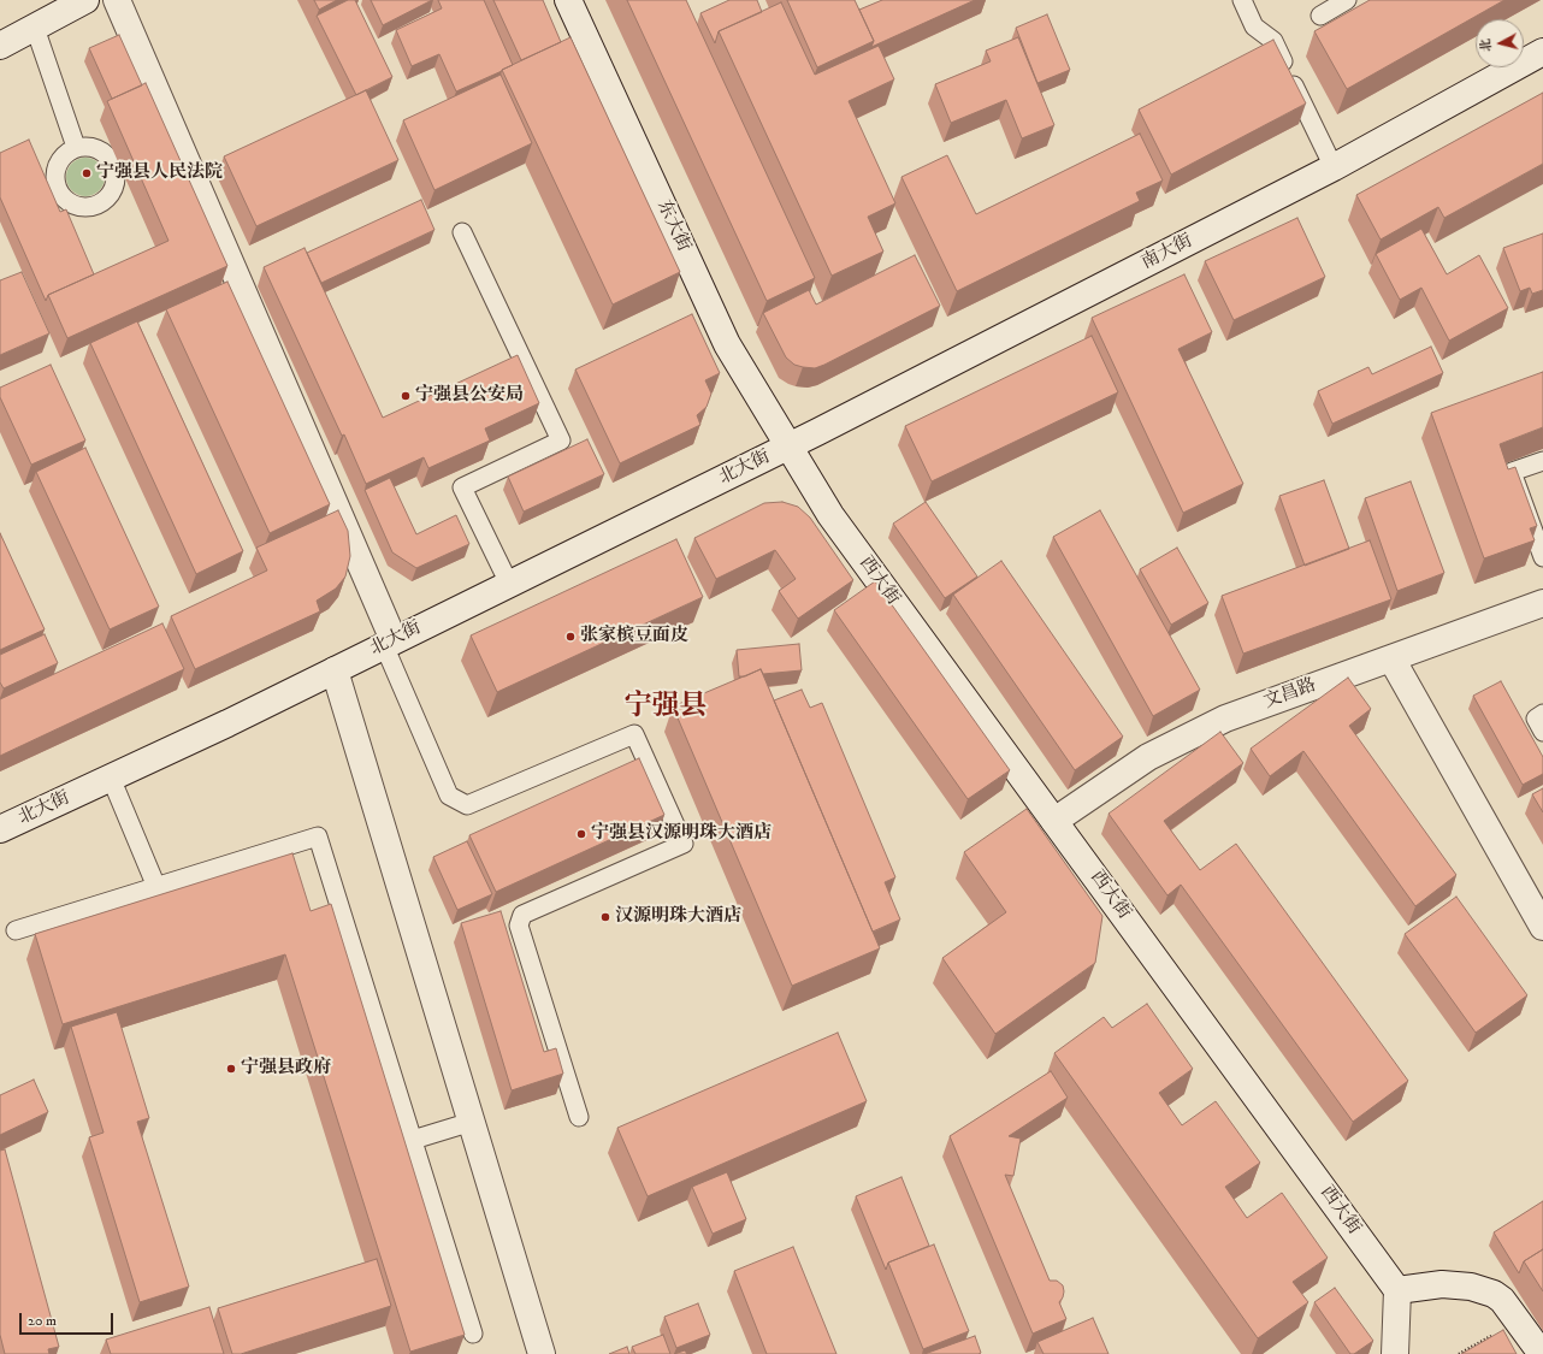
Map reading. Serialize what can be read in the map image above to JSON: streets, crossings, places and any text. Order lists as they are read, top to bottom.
{
  "streets": {
    "street": [
      "东大街",
      "南大街",
      "北大街",
      "西大街",
      "文昌路"
    ]
  },
  "crossings": [
    ["东大街", "南大街"],
    ["东大街", "北大街"],
    ["东大街", "西大街"],
    ["南大街", "北大街"],
    ["南大街", "西大街"],
    ["北大街", "西大街"],
    ["西大街", "文昌路"]
  ],
  "districts": ["宁强县"],
  "places": [
    "宁强县人民法院",
    "宁强县公安局",
    "张家槟豆面皮",
    "宁强县汉源明珠大酒店",
    "汉源明珠大酒店",
    "宁强县政府"
  ],
  "scale_bar": "20 m",
  "north": "left"
}
